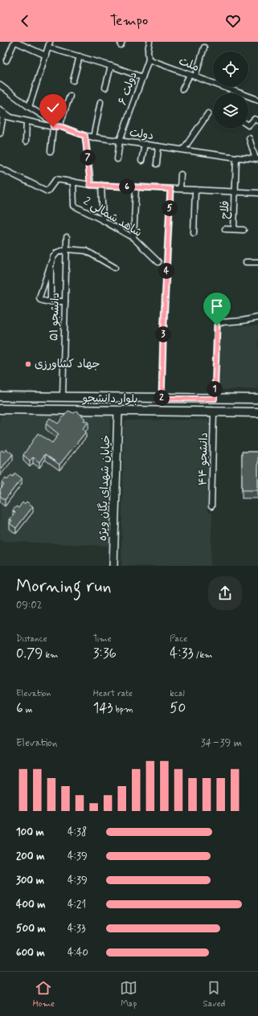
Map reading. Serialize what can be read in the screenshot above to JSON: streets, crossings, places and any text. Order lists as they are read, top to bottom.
{
  "streets": {
    "main road": ["بلوار دانشجو"],
    "street": [
      "ملت",
      "دولت ۶",
      "دولت",
      "فلاح",
      "شاهد شمالی 2",
      "دانشجو ۵۱",
      "دانشجو ۴۴",
      "خیابان شهدای یگان ویژه"
    ]
  },
  "crossings": [
    ["ملت", "دولت ۶"],
    ["دولت ۶", "دولت"],
    ["دولت", "فلاح"],
    ["دانشجو ۵۱", "بلوار دانشجو"],
    ["بلوار دانشجو", "دانشجو ۴۴"],
    ["بلوار دانشجو", "خیابان شهدای یگان ویژه"]
  ],
  "places": ["جهاد کشاورزی"],
  "page": {
    "header": "Tempo",
    "pins": [
      "7",
      "6",
      "5",
      "4",
      "3",
      "1",
      "2"
    ],
    "heading": ["Morning run", "09:02"],
    "stats": [
      ["Distance", "0.79 km"],
      ["Time", "3:36"],
      ["Pace", "4:33 /km"],
      ["Elevation", "6 m"],
      ["Heart rate", "143 bpm"],
      ["kcal", "50"]
    ],
    "chart": ["Elevation", "34–39 m"],
    "list": [
      {
        "name": "100 m",
        "note": "4:38"
      },
      {
        "name": "200 m",
        "note": "4:39"
      },
      {
        "name": "300 m",
        "note": "4:39"
      },
      {
        "name": "400 m",
        "note": "4:21"
      },
      {
        "name": "500 m",
        "note": "4:33"
      },
      {
        "name": "600 m",
        "note": "4:40"
      }
    ],
    "tabs": ["Home", "Map", "Saved"]
  }
}
